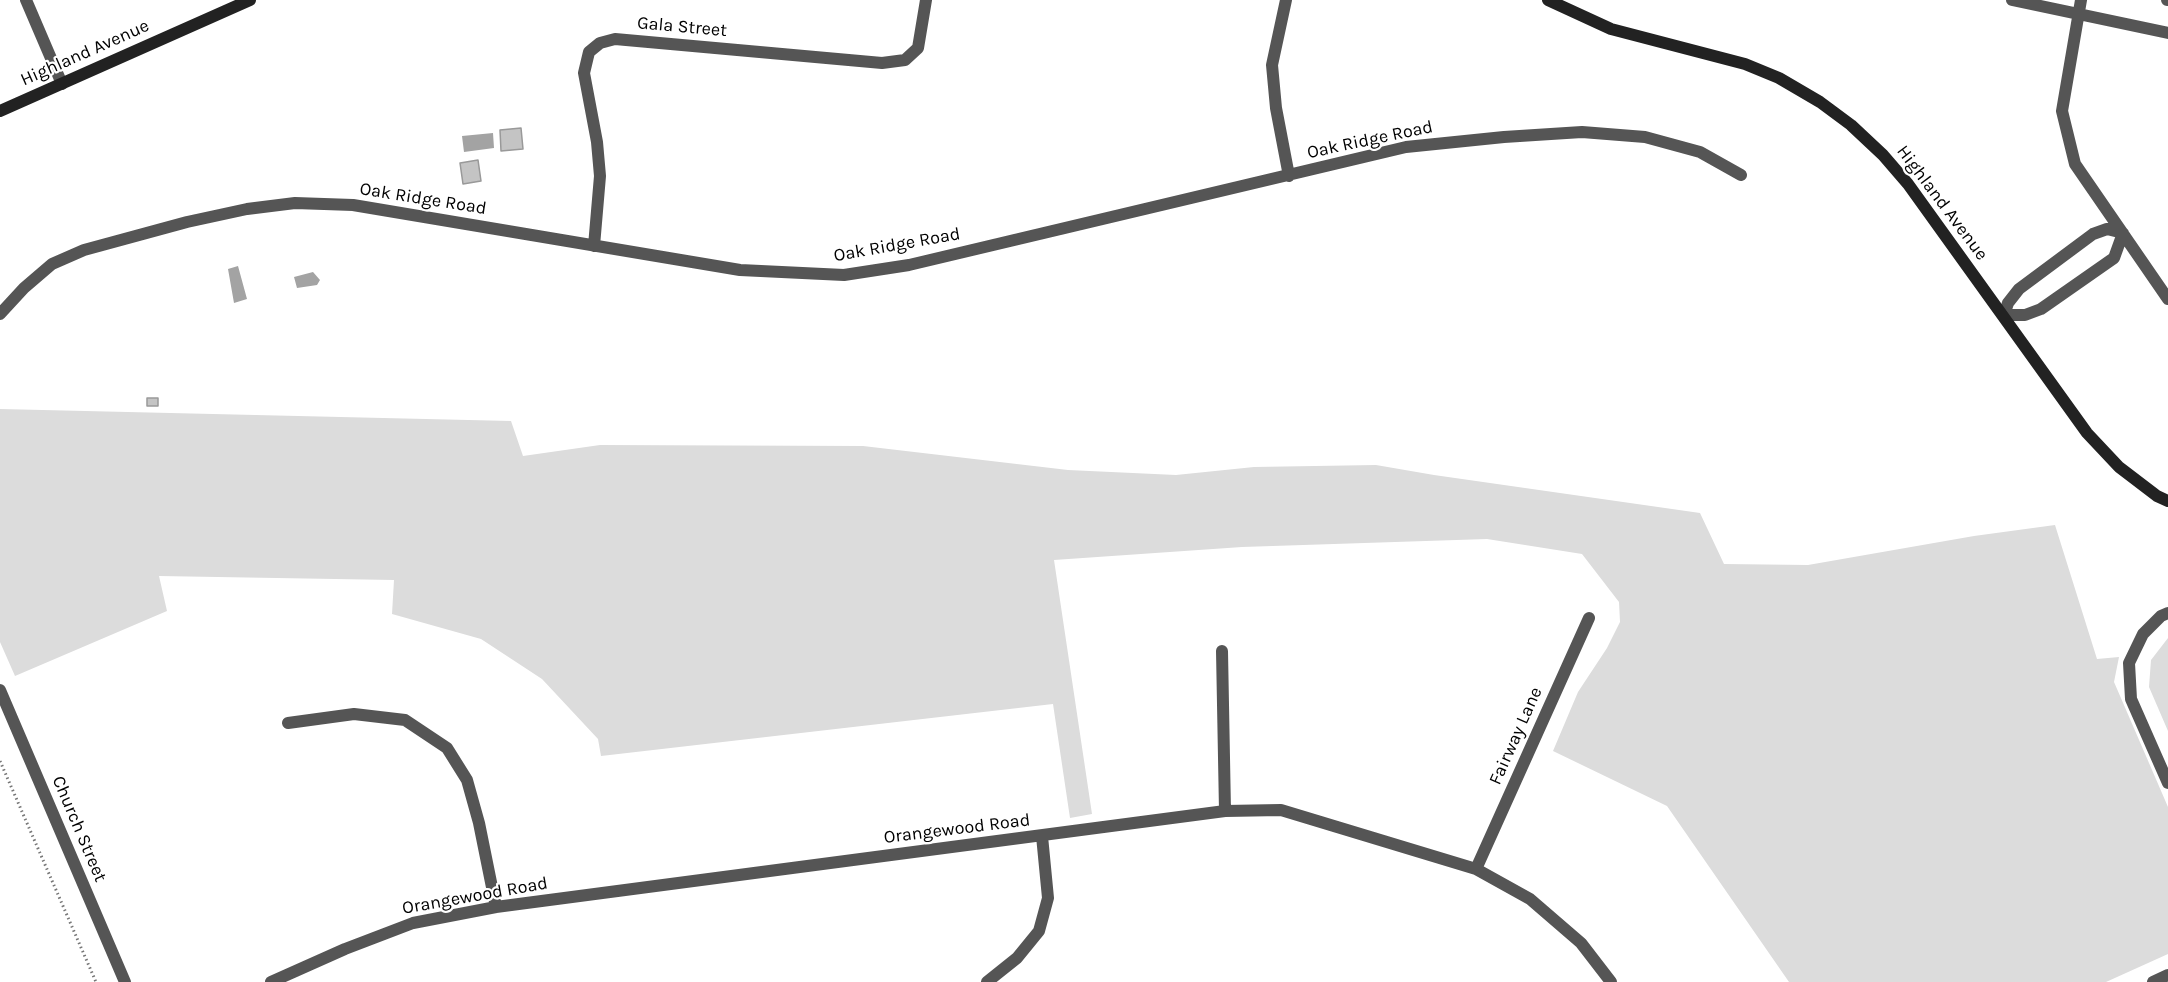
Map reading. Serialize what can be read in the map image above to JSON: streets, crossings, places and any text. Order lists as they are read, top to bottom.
{
  "streets": {
    "main road": ["Highland Avenue"],
    "street": [
      "Gala Street",
      "Oak Ridge Road",
      "Fairway Lane",
      "Church Street",
      "Orangewood Road"
    ]
  },
  "crossings": [
    ["Gala Street", "Oak Ridge Road"],
    ["Fairway Lane", "Orangewood Road"]
  ]
}
